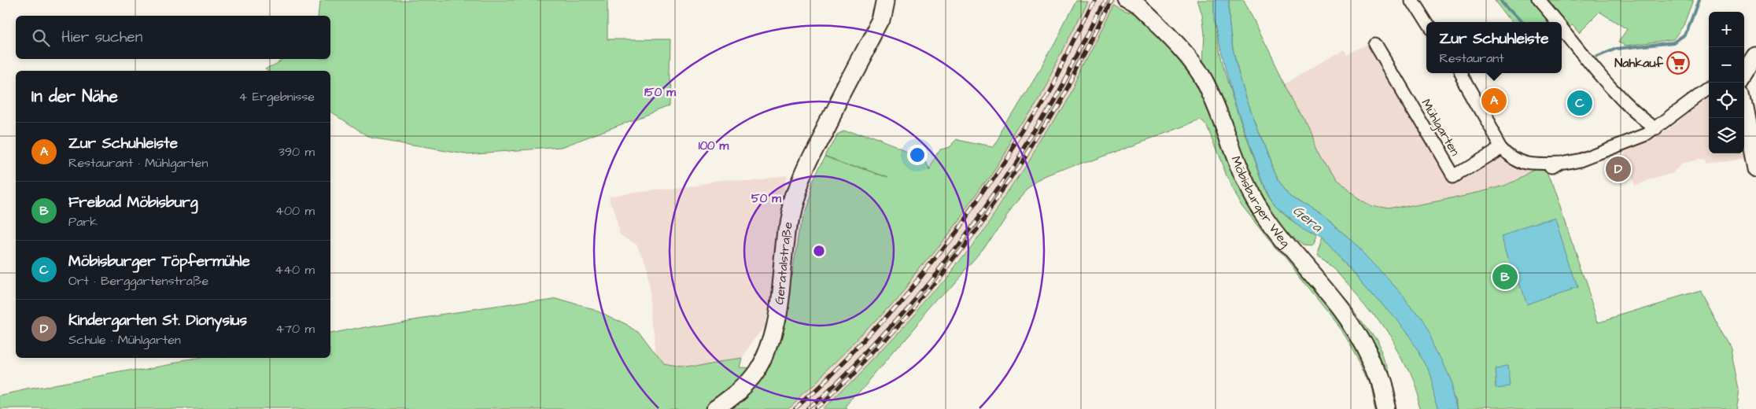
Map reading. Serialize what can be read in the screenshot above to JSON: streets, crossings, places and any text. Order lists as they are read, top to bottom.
{
  "streets": {
    "street": ["Mühlgarten", "Möbisburger Weg", "Geratalstraße"]
  },
  "water": ["Gera"],
  "places": {
    "supermarket": ["Nahkauf"]
  },
  "page": {
    "map_buttons": ["+", "−"],
    "search": "Hier suchen",
    "popup": ["Zur Schuhleiste", "Restaurant"],
    "heading": ["In der Nähe", "4 Ergebnisse"],
    "pins": [
      "A",
      "C",
      "D",
      "B"
    ],
    "list": [
      {
        "mark": "A",
        "name": "Zur Schuhleiste",
        "note": "Restaurant · Mühlgarten",
        "value": "390 m"
      },
      {
        "mark": "B",
        "name": "Freibad Möbisburg",
        "note": "Park",
        "value": "400 m"
      },
      {
        "mark": "C",
        "name": "Möbisburger Töpfermühle",
        "note": "Ort · Berggartenstraße",
        "value": "440 m"
      },
      {
        "mark": "D",
        "name": "Kindergarten St. Dionysius",
        "note": "Schule · Mühlgarten",
        "value": "470 m"
      }
    ]
  },
  "rings": ["150 m", "100 m", "50 m"]
}
